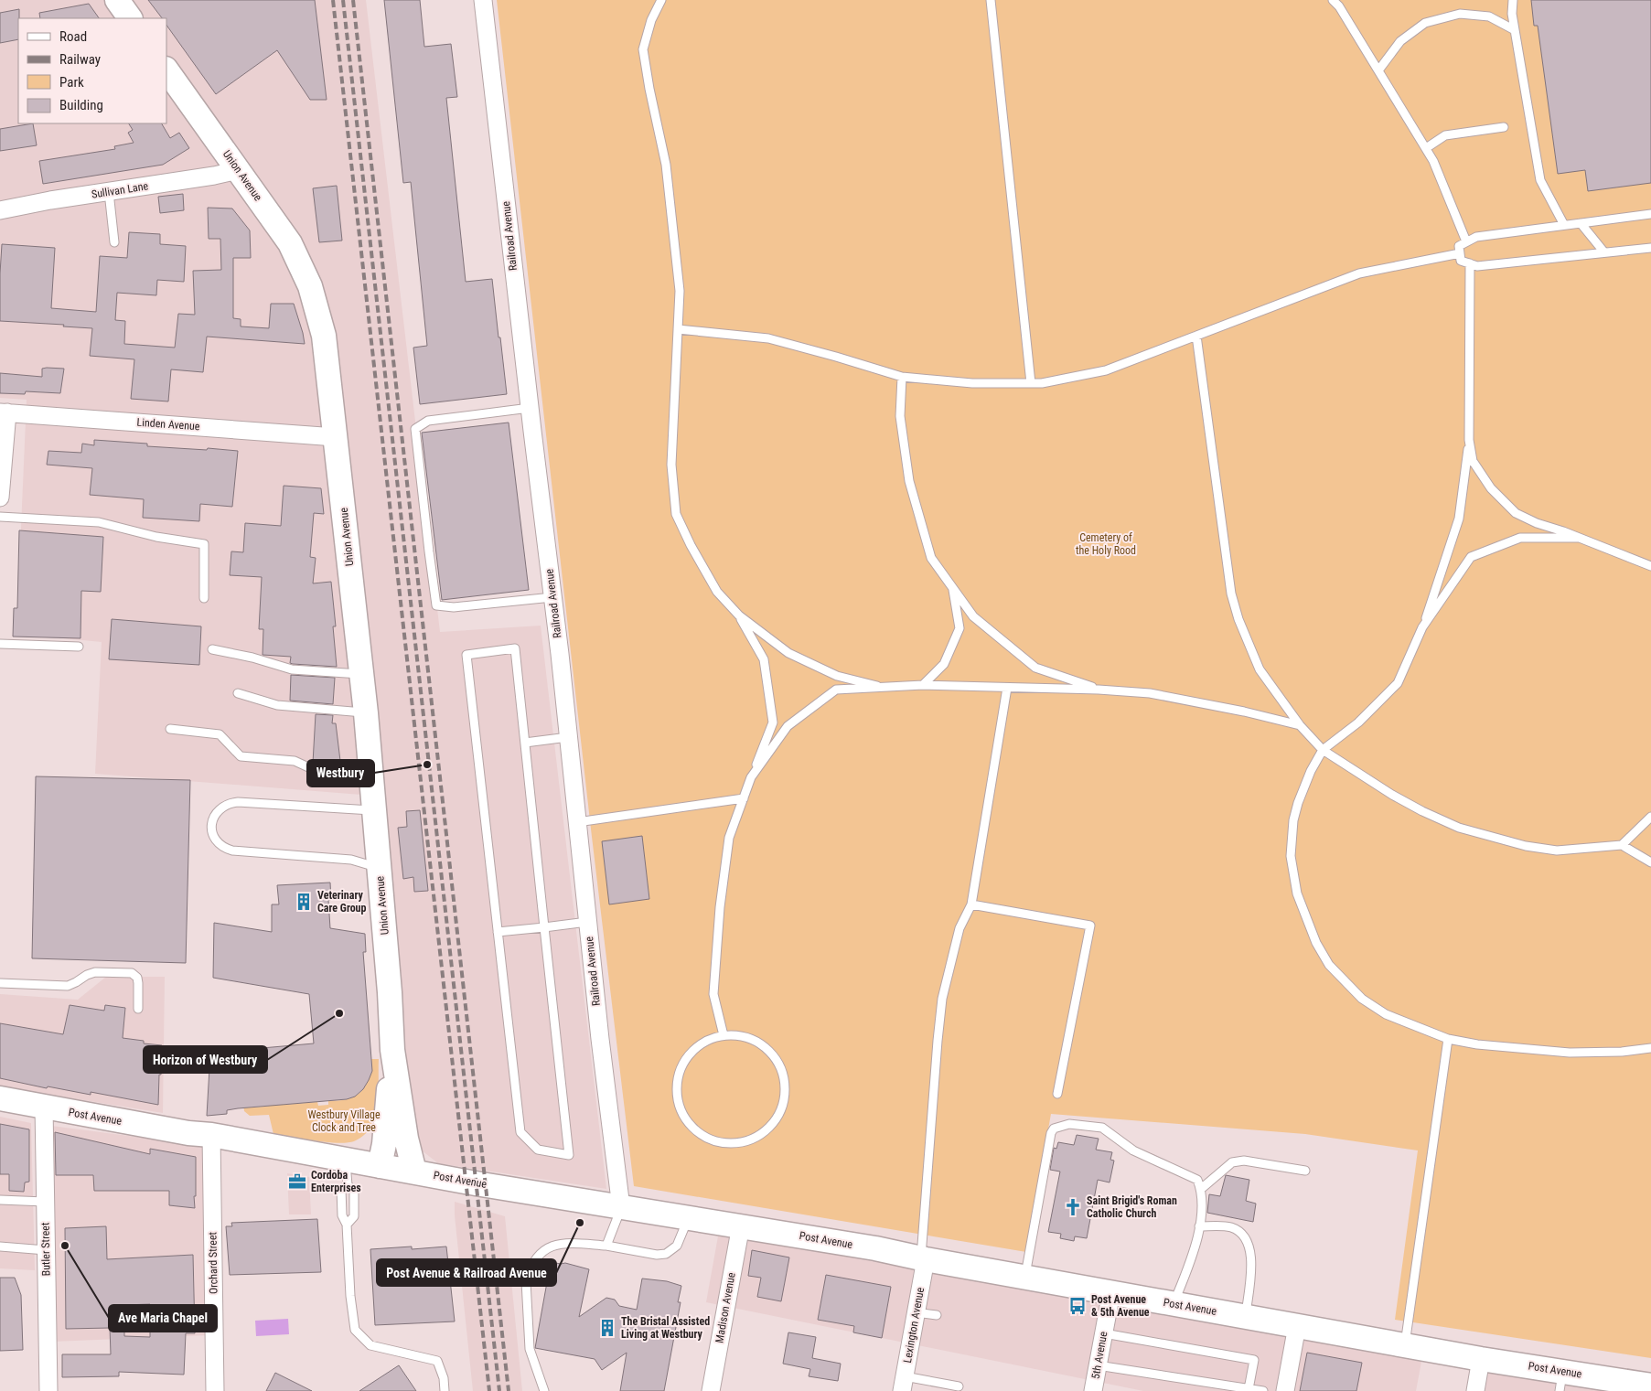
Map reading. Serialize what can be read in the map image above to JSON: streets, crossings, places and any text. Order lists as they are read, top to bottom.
{
  "streets": {
    "main road": ["Union Avenue", "Post Avenue"],
    "street": [
      "Sullivan Lane",
      "Railroad Avenue",
      "Linden Avenue",
      "Butler Street",
      "Orchard Street",
      "Madison Avenue",
      "Lexington Avenue",
      "5th Avenue"
    ]
  },
  "crossings": [
    ["Union Avenue", "Sullivan Lane"],
    ["Union Avenue", "Linden Avenue"],
    ["Union Avenue", "Post Avenue"],
    ["Railroad Avenue", "Post Avenue"],
    ["Post Avenue", "Butler Street"],
    ["Post Avenue", "Orchard Street"],
    ["Post Avenue", "Madison Avenue"],
    ["Post Avenue", "Lexington Avenue"],
    ["Post Avenue", "5th Avenue"]
  ],
  "parks": ["Cemetery of the Holy Rood", "Westbury Village Clock and Tree"],
  "places": {
    "other": [
      "Westbury",
      "Horizon of Westbury",
      "Post Avenue & Railroad Avenue",
      "Ave Maria Chapel"
    ],
    "building": ["Veterinary Care Group", "The Bristal Assisted Living at Westbury"],
    "office": ["Cordoba Enterprises"],
    "church": ["Saint Brigid's Roman Catholic Church"],
    "bus stop": ["Post Avenue & 5th Avenue"]
  },
  "legend": [
    "Road",
    "Railway",
    "Park",
    "Building"
  ]
}
